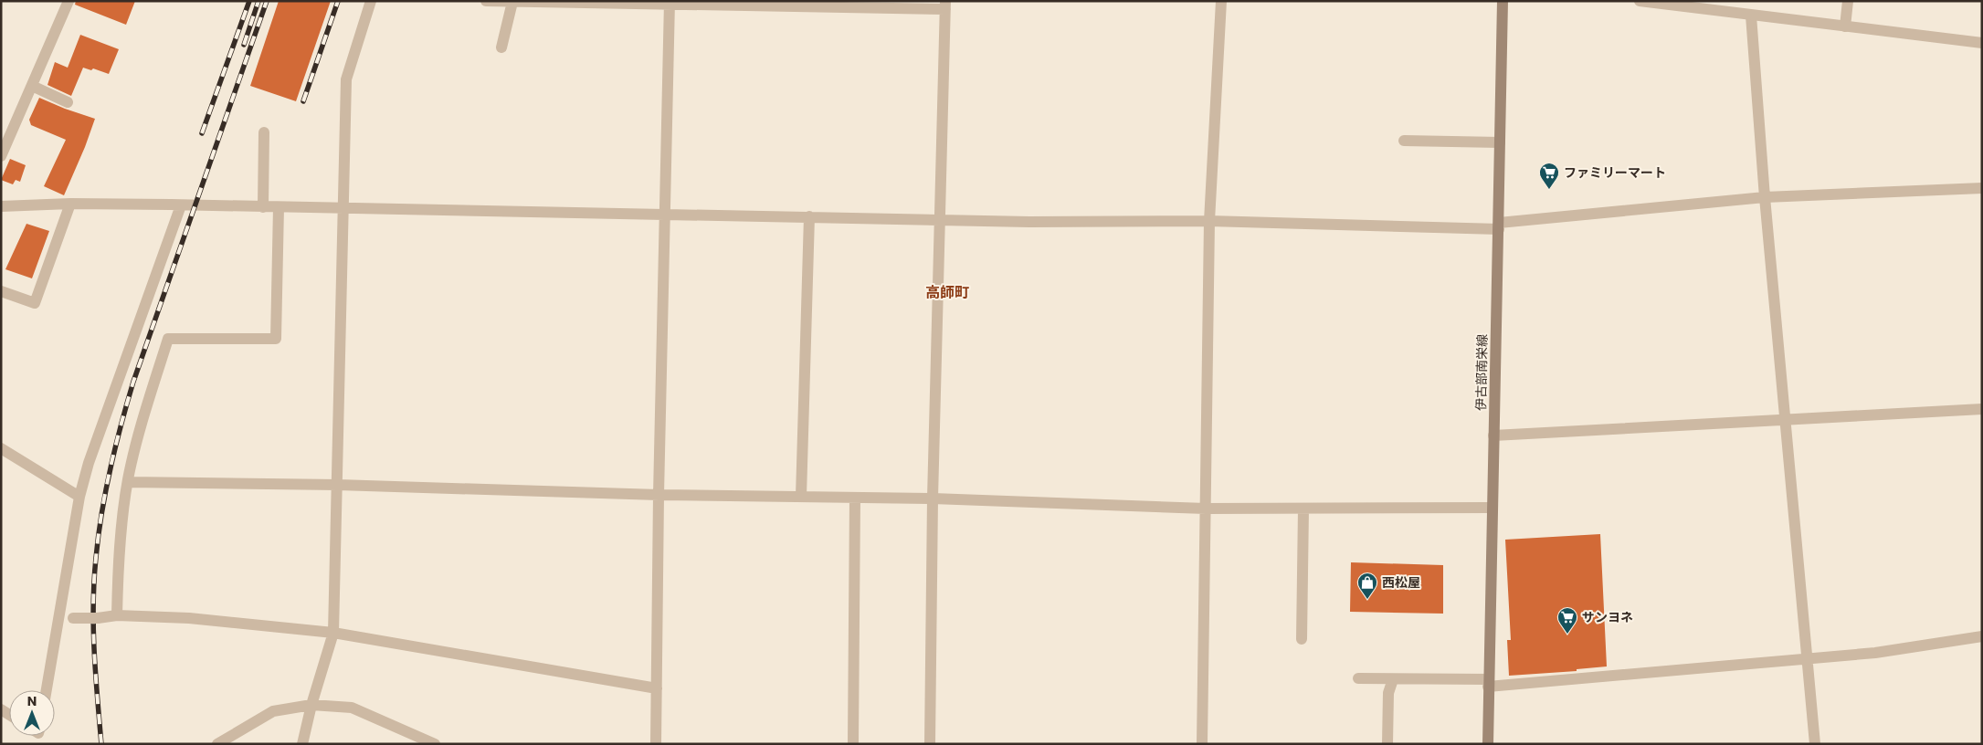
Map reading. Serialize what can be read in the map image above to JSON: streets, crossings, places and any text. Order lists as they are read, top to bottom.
{
  "streets": {
    "main road": ["伊古部南栄線"]
  },
  "districts": ["高師町"],
  "places": {
    "supermarket": ["ファミリーマート", "サンヨネ"],
    "shop": ["西松屋"]
  },
  "north": "top"
}
